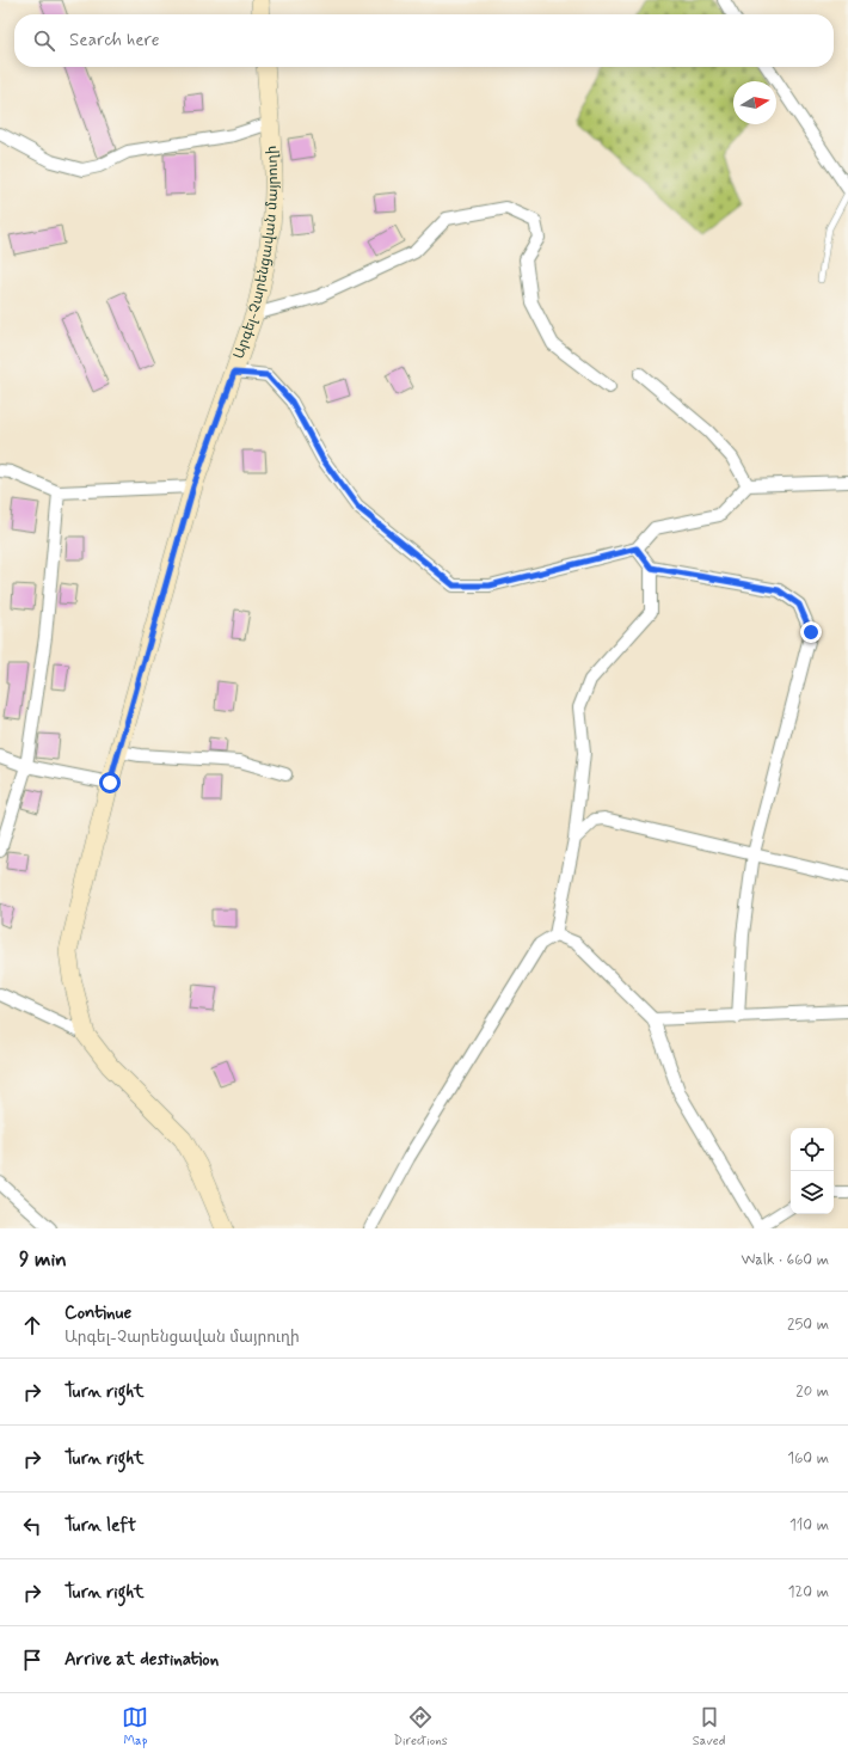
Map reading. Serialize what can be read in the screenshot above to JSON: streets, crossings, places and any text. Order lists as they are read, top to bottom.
{
  "streets": {
    "main road": ["Արգել-Չարենցավան մայրուղի"]
  },
  "north": "right",
  "page": {
    "search": "Search here",
    "heading": ["9 min", "Walk · 660 m"],
    "list": [
      ["Continue", "Արգել-Չարենցավան մայրուղի", "250 m"],
      ["Turn right", "20 m"],
      ["Turn right", "160 m"],
      ["Turn left", "110 m"],
      ["Turn right", "120 m"],
      "Arrive at destination"
    ],
    "nav": ["Map", "Directions", "Saved"]
  }
}
